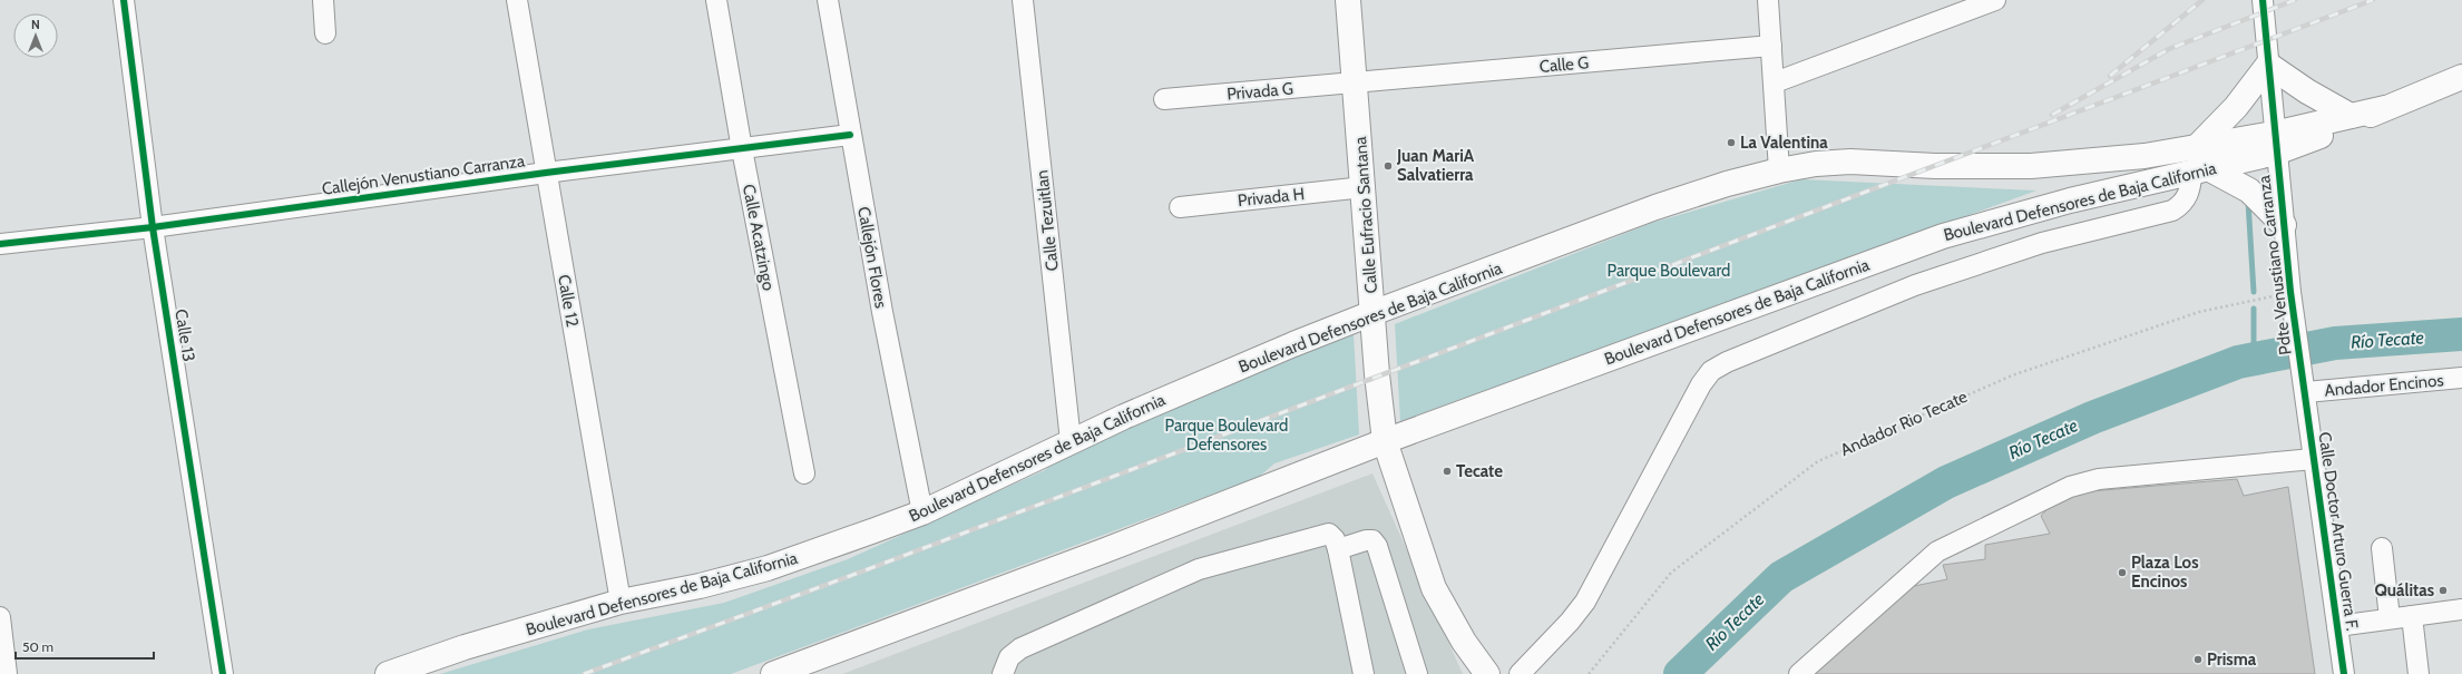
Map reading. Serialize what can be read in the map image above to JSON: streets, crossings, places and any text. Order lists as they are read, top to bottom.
{
  "streets": {
    "main road": ["Boulevard Defensores de Baja California", "Calle Eufracio Santana"],
    "street": [
      "Calle G",
      "Privada G",
      "Callejón Venustiano Carranza",
      "Privada H",
      "Calle Tezuitlan",
      "Calle Acatzingo",
      "Callejón Flores",
      "Pdte Venustiano Carranza",
      "Calle 12",
      "Calle 13",
      "Andador Encinos",
      "Calle Doctor Arturo Guerra F."
    ],
    "path": ["Andador Rio Tecate"]
  },
  "crossings": [
    ["Calle G", "Privada G"],
    ["Calle G", "Calle Eufracio Santana"],
    ["Privada G", "Calle Eufracio Santana"],
    ["Callejón Venustiano Carranza", "Calle Acatzingo"],
    ["Callejón Venustiano Carranza", "Callejón Flores"],
    ["Callejón Venustiano Carranza", "Calle 12"],
    ["Callejón Venustiano Carranza", "Calle 13"],
    ["Privada H", "Calle Eufracio Santana"],
    ["Boulevard Defensores de Baja California", "Calle Eufracio Santana"],
    ["Boulevard Defensores de Baja California", "Calle Tezuitlan"],
    ["Boulevard Defensores de Baja California", "Callejón Flores"],
    ["Boulevard Defensores de Baja California", "Pdte Venustiano Carranza"],
    ["Boulevard Defensores de Baja California", "Calle 12"],
    ["Pdte Venustiano Carranza", "Andador Encinos"],
    ["Pdte Venustiano Carranza", "Andador Rio Tecate"],
    ["Pdte Venustiano Carranza", "Calle Doctor Arturo Guerra F."],
    ["Andador Encinos", "Calle Doctor Arturo Guerra F."]
  ],
  "water": ["Río Tecate"],
  "parks": ["Parque Boulevard", "Parque Boulevard Defensores"],
  "places": [
    "La Valentina",
    "Juan MariA Salvatierra",
    "Tecate",
    "Plaza Los Encinos",
    "Quálitas",
    "Prisma"
  ],
  "scale_bar": "50 m",
  "north": "top"
}
